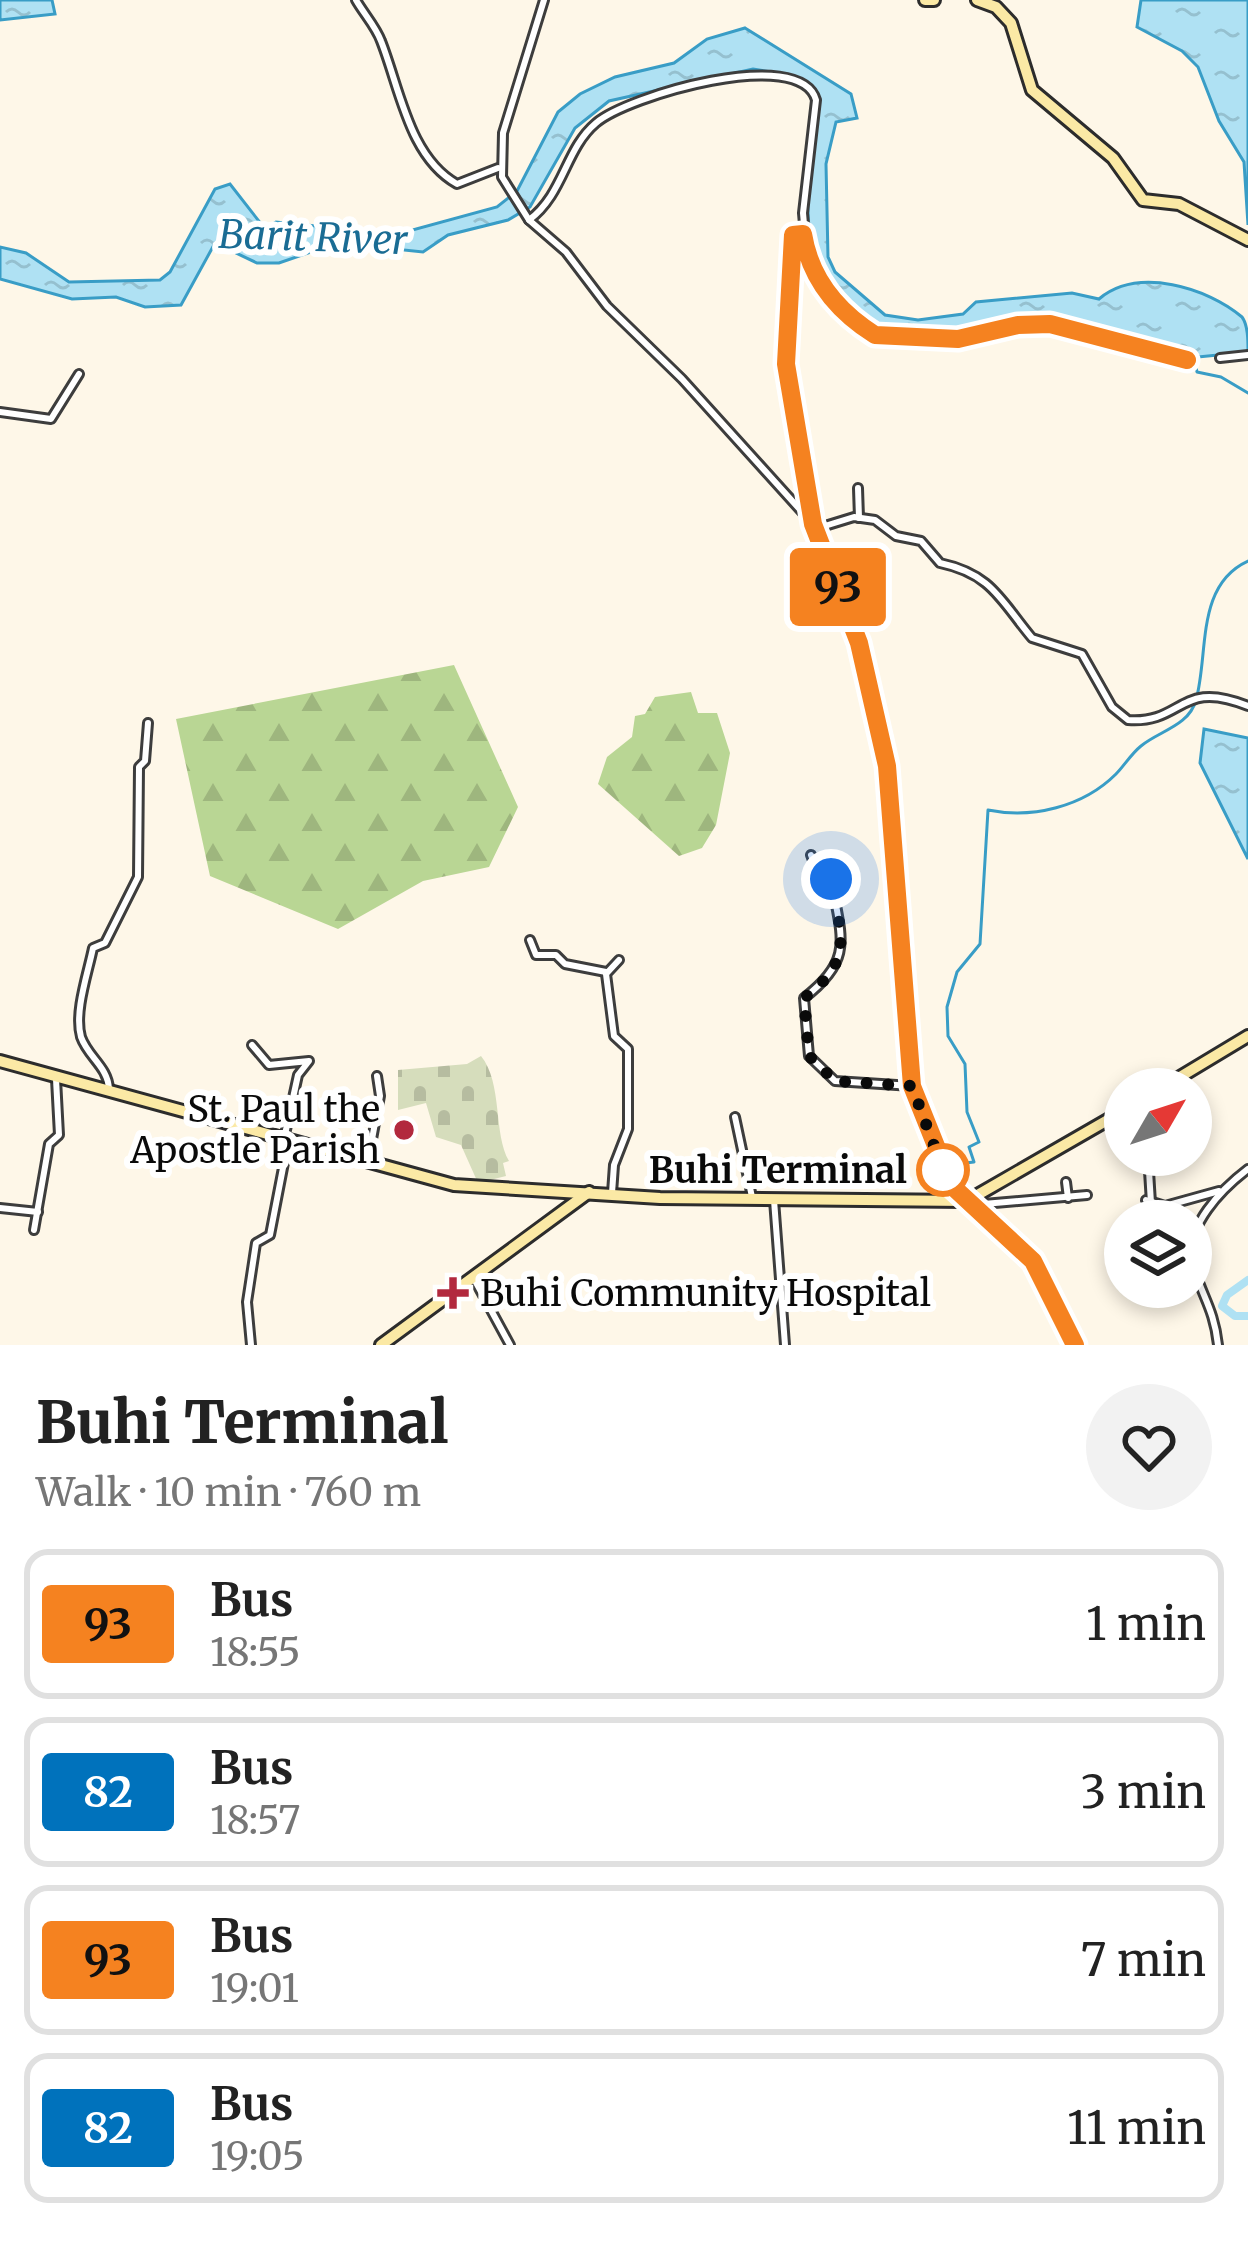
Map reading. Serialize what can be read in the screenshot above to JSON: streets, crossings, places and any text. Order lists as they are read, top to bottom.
{
  "water": ["Barit River"],
  "places": {
    "other": ["St. Paul the Apostle Parish", "Buhi Terminal"],
    "health": ["Buhi Community Hospital"]
  },
  "lines": ["bus line 93"],
  "north": "top right",
  "page": {
    "on_map": "93",
    "heading": ["Buhi Terminal", "Walk · 10 min · 760 m"],
    "list": [
      {
        "mark": "93",
        "name": "Bus",
        "note": "18:55",
        "value": "1 min"
      },
      {
        "mark": "82",
        "name": "Bus",
        "note": "18:57",
        "value": "3 min"
      },
      {
        "mark": "93",
        "name": "Bus",
        "note": "19:01",
        "value": "7 min"
      },
      {
        "mark": "82",
        "name": "Bus",
        "note": "19:05",
        "value": "11 min"
      }
    ]
  }
}
